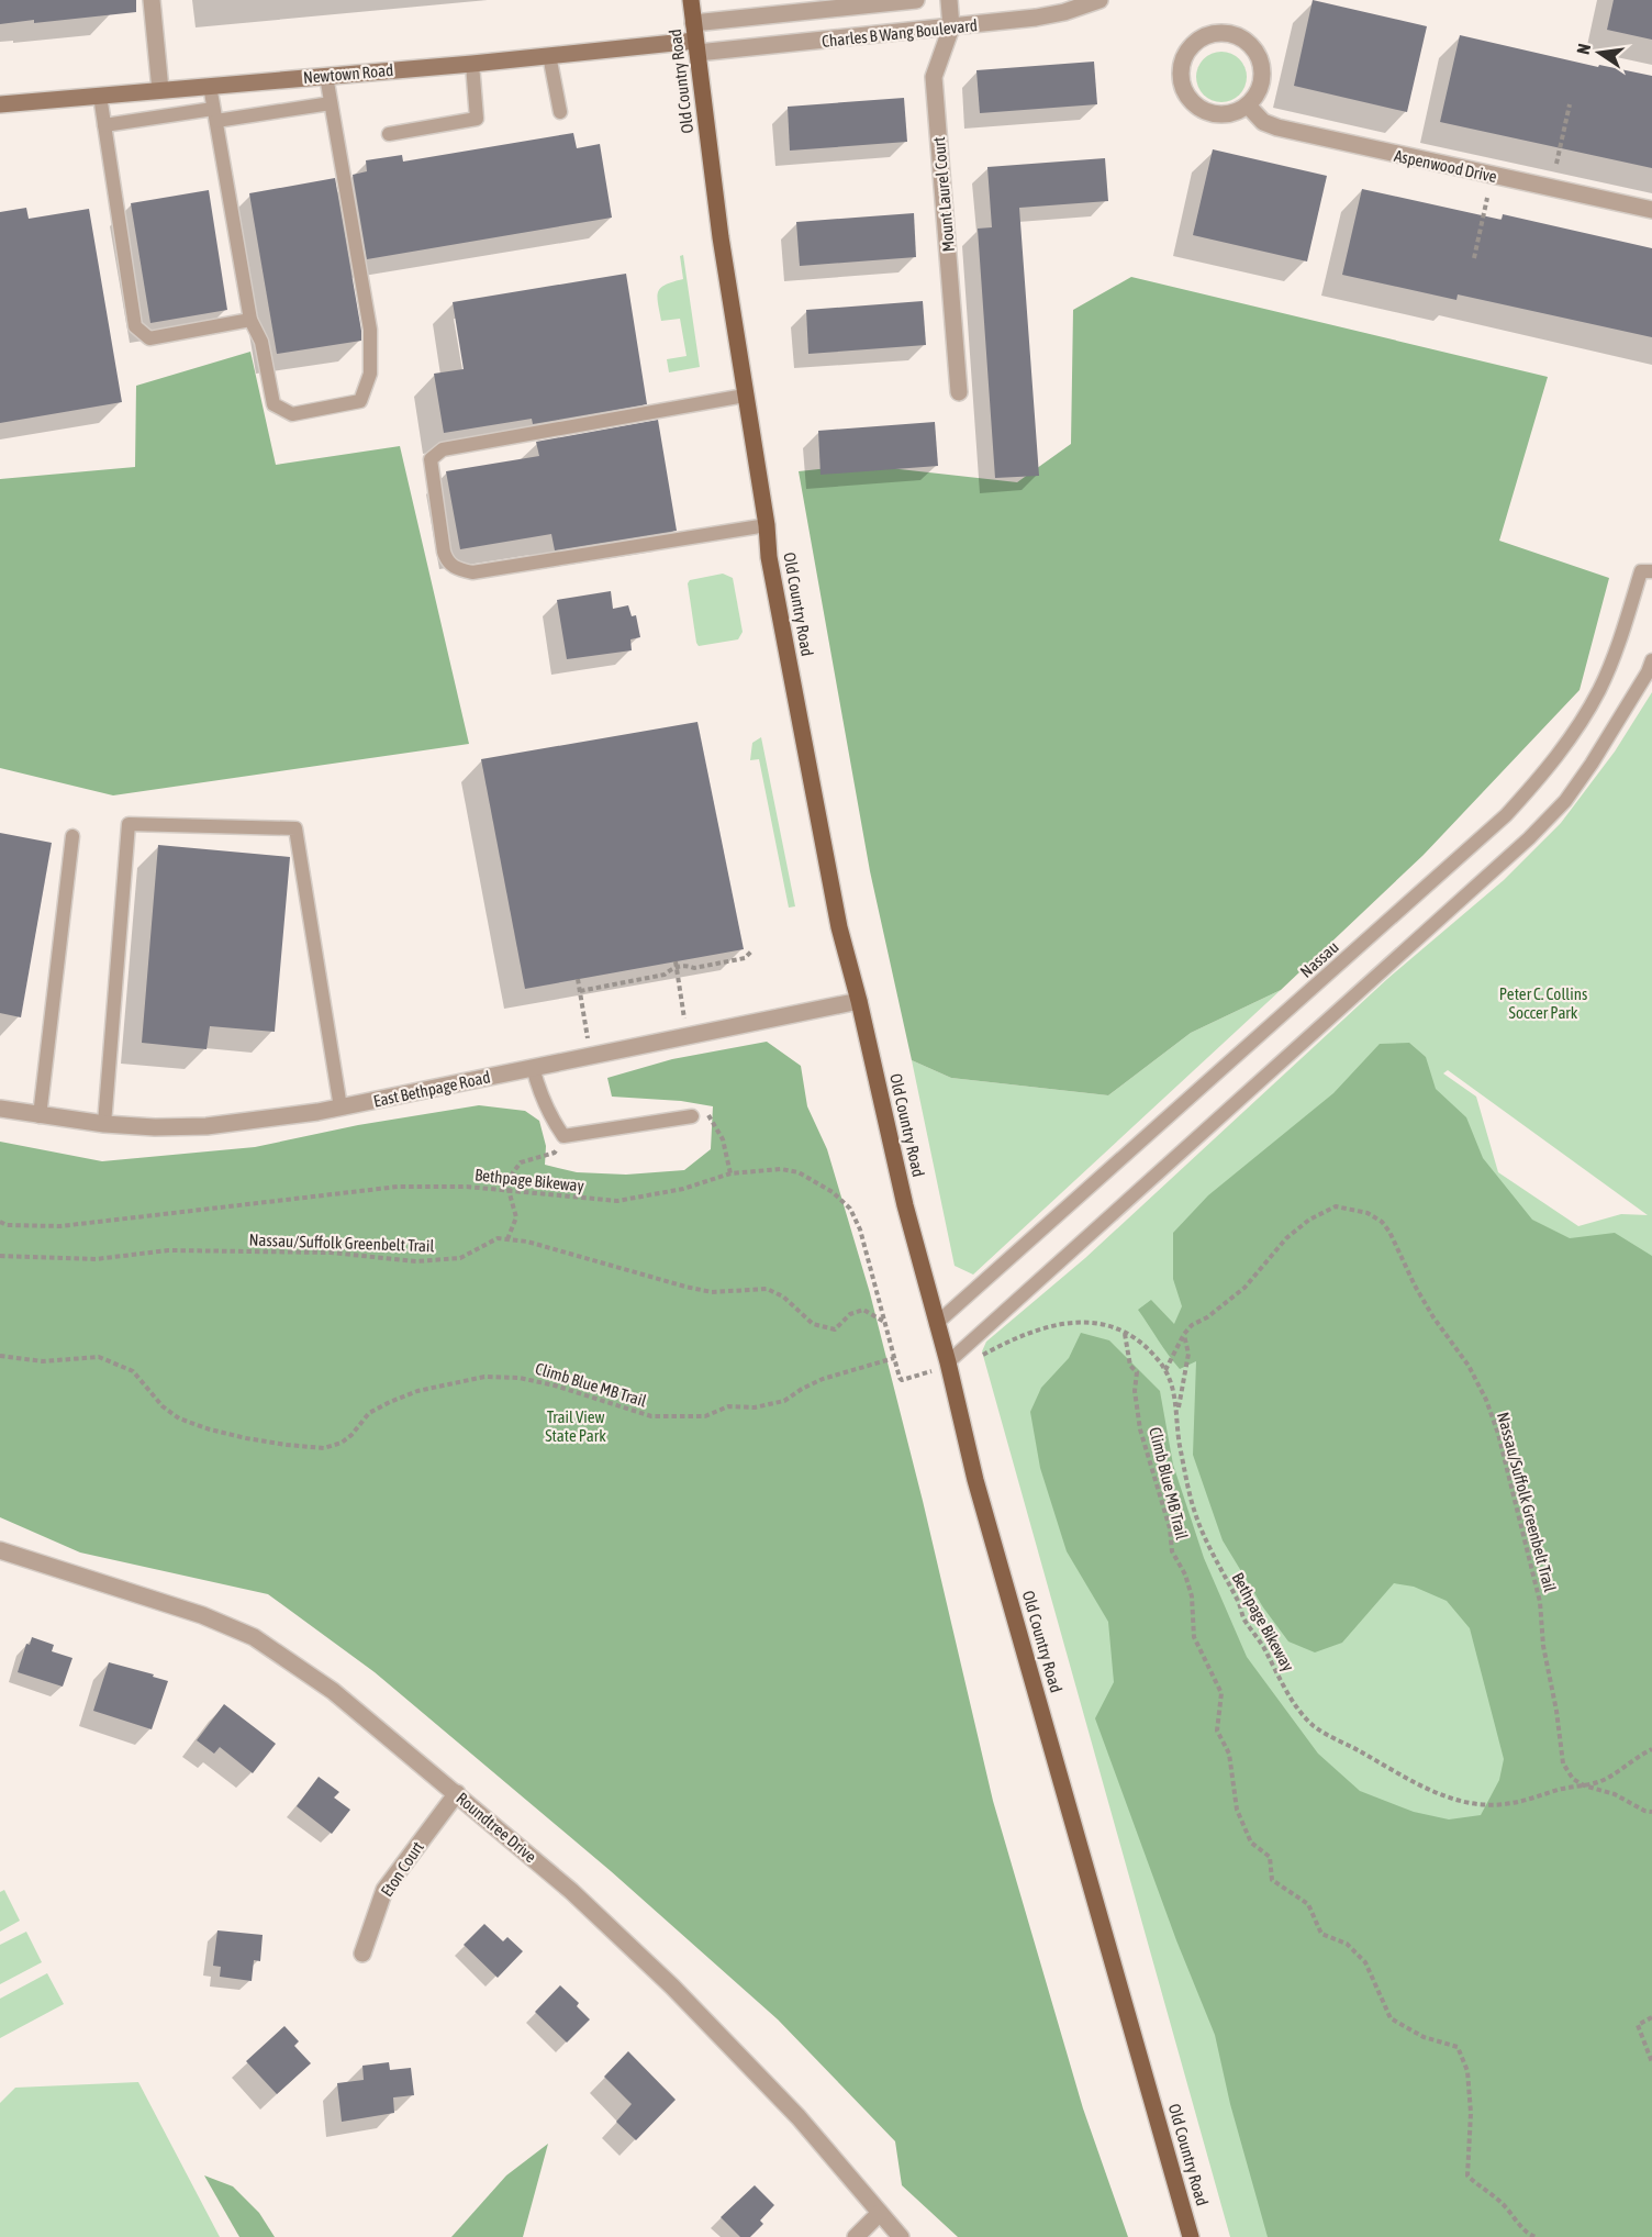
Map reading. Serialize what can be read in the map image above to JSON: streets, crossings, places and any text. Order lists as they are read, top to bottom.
{
  "streets": {
    "main road": ["Old Country Road"],
    "street": [
      "Charles B Wang Boulevard",
      "Newtown Road",
      "Aspenwood Drive",
      "Mount Laurel Court",
      "East Bethpage Road",
      "Roundtree Drive",
      "Eton Court"
    ],
    "lane": ["Nassau"],
    "path": ["Bethpage Bikeway", "Nassau/Suffolk Greenbelt Trail", "Climb Blue MB Trail"]
  },
  "crossings": [
    ["Charles B Wang Boulevard", "Newtown Road"],
    ["Charles B Wang Boulevard", "Old Country Road"],
    ["Charles B Wang Boulevard", "Mount Laurel Court"],
    ["Newtown Road", "Old Country Road"],
    ["Old Country Road", "Nassau"],
    ["Old Country Road", "East Bethpage Road"],
    ["Bethpage Bikeway", "Nassau/Suffolk Greenbelt Trail"],
    ["Bethpage Bikeway", "Climb Blue MB Trail"],
    ["Roundtree Drive", "Eton Court"]
  ],
  "parks": ["Peter C. Collins Soccer Park", "Trail View State Park"],
  "north": "left"
}
